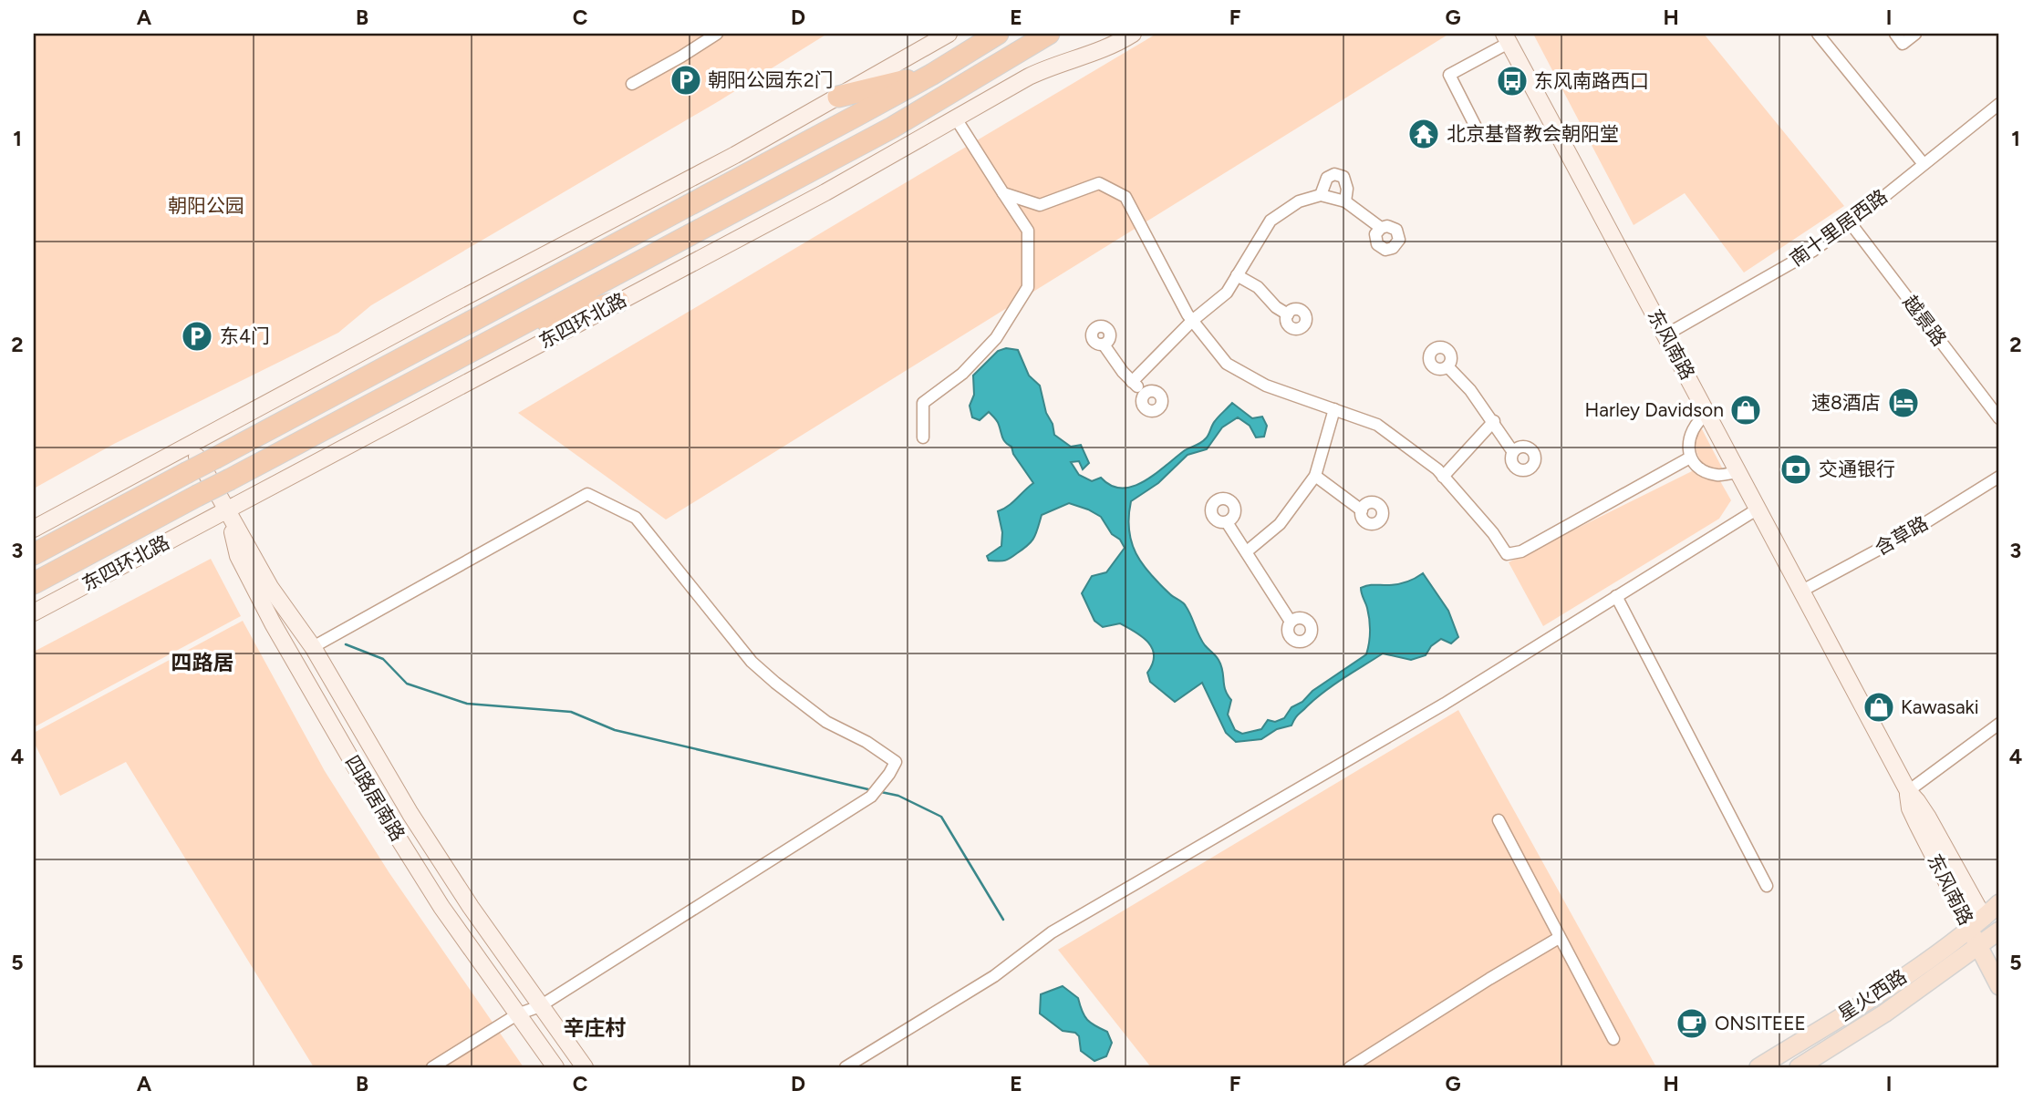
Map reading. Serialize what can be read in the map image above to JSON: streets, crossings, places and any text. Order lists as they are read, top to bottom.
{
  "streets": {
    "highway": ["东四环北路"],
    "main road": ["东风南路", "星火西路"],
    "street": [
      "南十里居西路",
      "越景路",
      "含草路",
      "四路居南路"
    ]
  },
  "crossings": [
    ["南十里居西路", "越景路"],
    ["南十里居西路", "东风南路"],
    ["东四环北路", "四路居南路"],
    ["东风南路", "含草路"],
    ["东风南路", "星火西路"]
  ],
  "districts": ["四路居", "辛庄村"],
  "parks": ["朝阳公园"],
  "places": {
    "parking": ["朝阳公园东2门", "东4门"],
    "bus stop": ["东风南路西口"],
    "temple": ["北京基督教会朝阳堂"],
    "hotel": ["速8酒店"],
    "shop": ["Harley Davidson", "Kawasaki"],
    "bank": ["交通银行"],
    "cafe": ["ONSITEEE"]
  },
  "grid": {
    "columns": [
      "A",
      "B",
      "C",
      "D",
      "E",
      "F",
      "G",
      "H",
      "I"
    ],
    "rows": [
      "1",
      "2",
      "3",
      "4",
      "5"
    ]
  }
}
